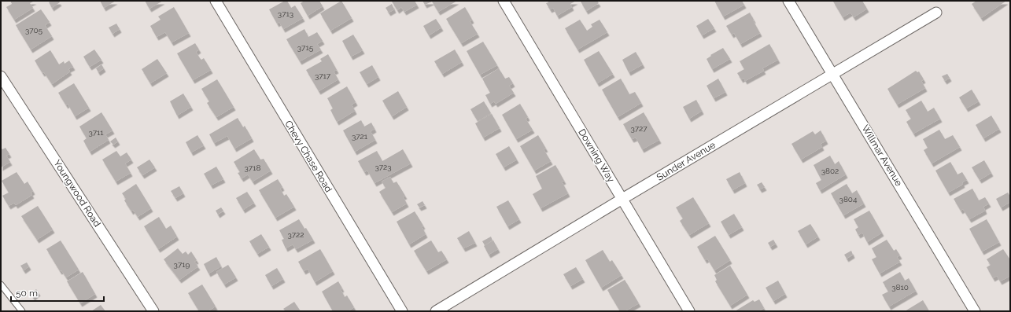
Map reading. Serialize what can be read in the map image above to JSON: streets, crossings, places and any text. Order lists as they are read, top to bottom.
{
  "streets": {
    "street": [
      "Downing Way",
      "Willmar Avenue",
      "Chevy Chase Road",
      "Sunder Avenue",
      "Youngwood Road"
    ]
  },
  "crossings": [
    ["Downing Way", "Sunder Avenue"],
    ["Willmar Avenue", "Sunder Avenue"]
  ],
  "house_numbers": [
    "3713",
    "3705",
    "3715",
    "3717",
    "3727",
    "3711",
    "3721",
    "3723",
    "3718",
    "3802",
    "3804",
    "3722",
    "3719",
    "3810"
  ],
  "scale_bar": "50 m"
}
